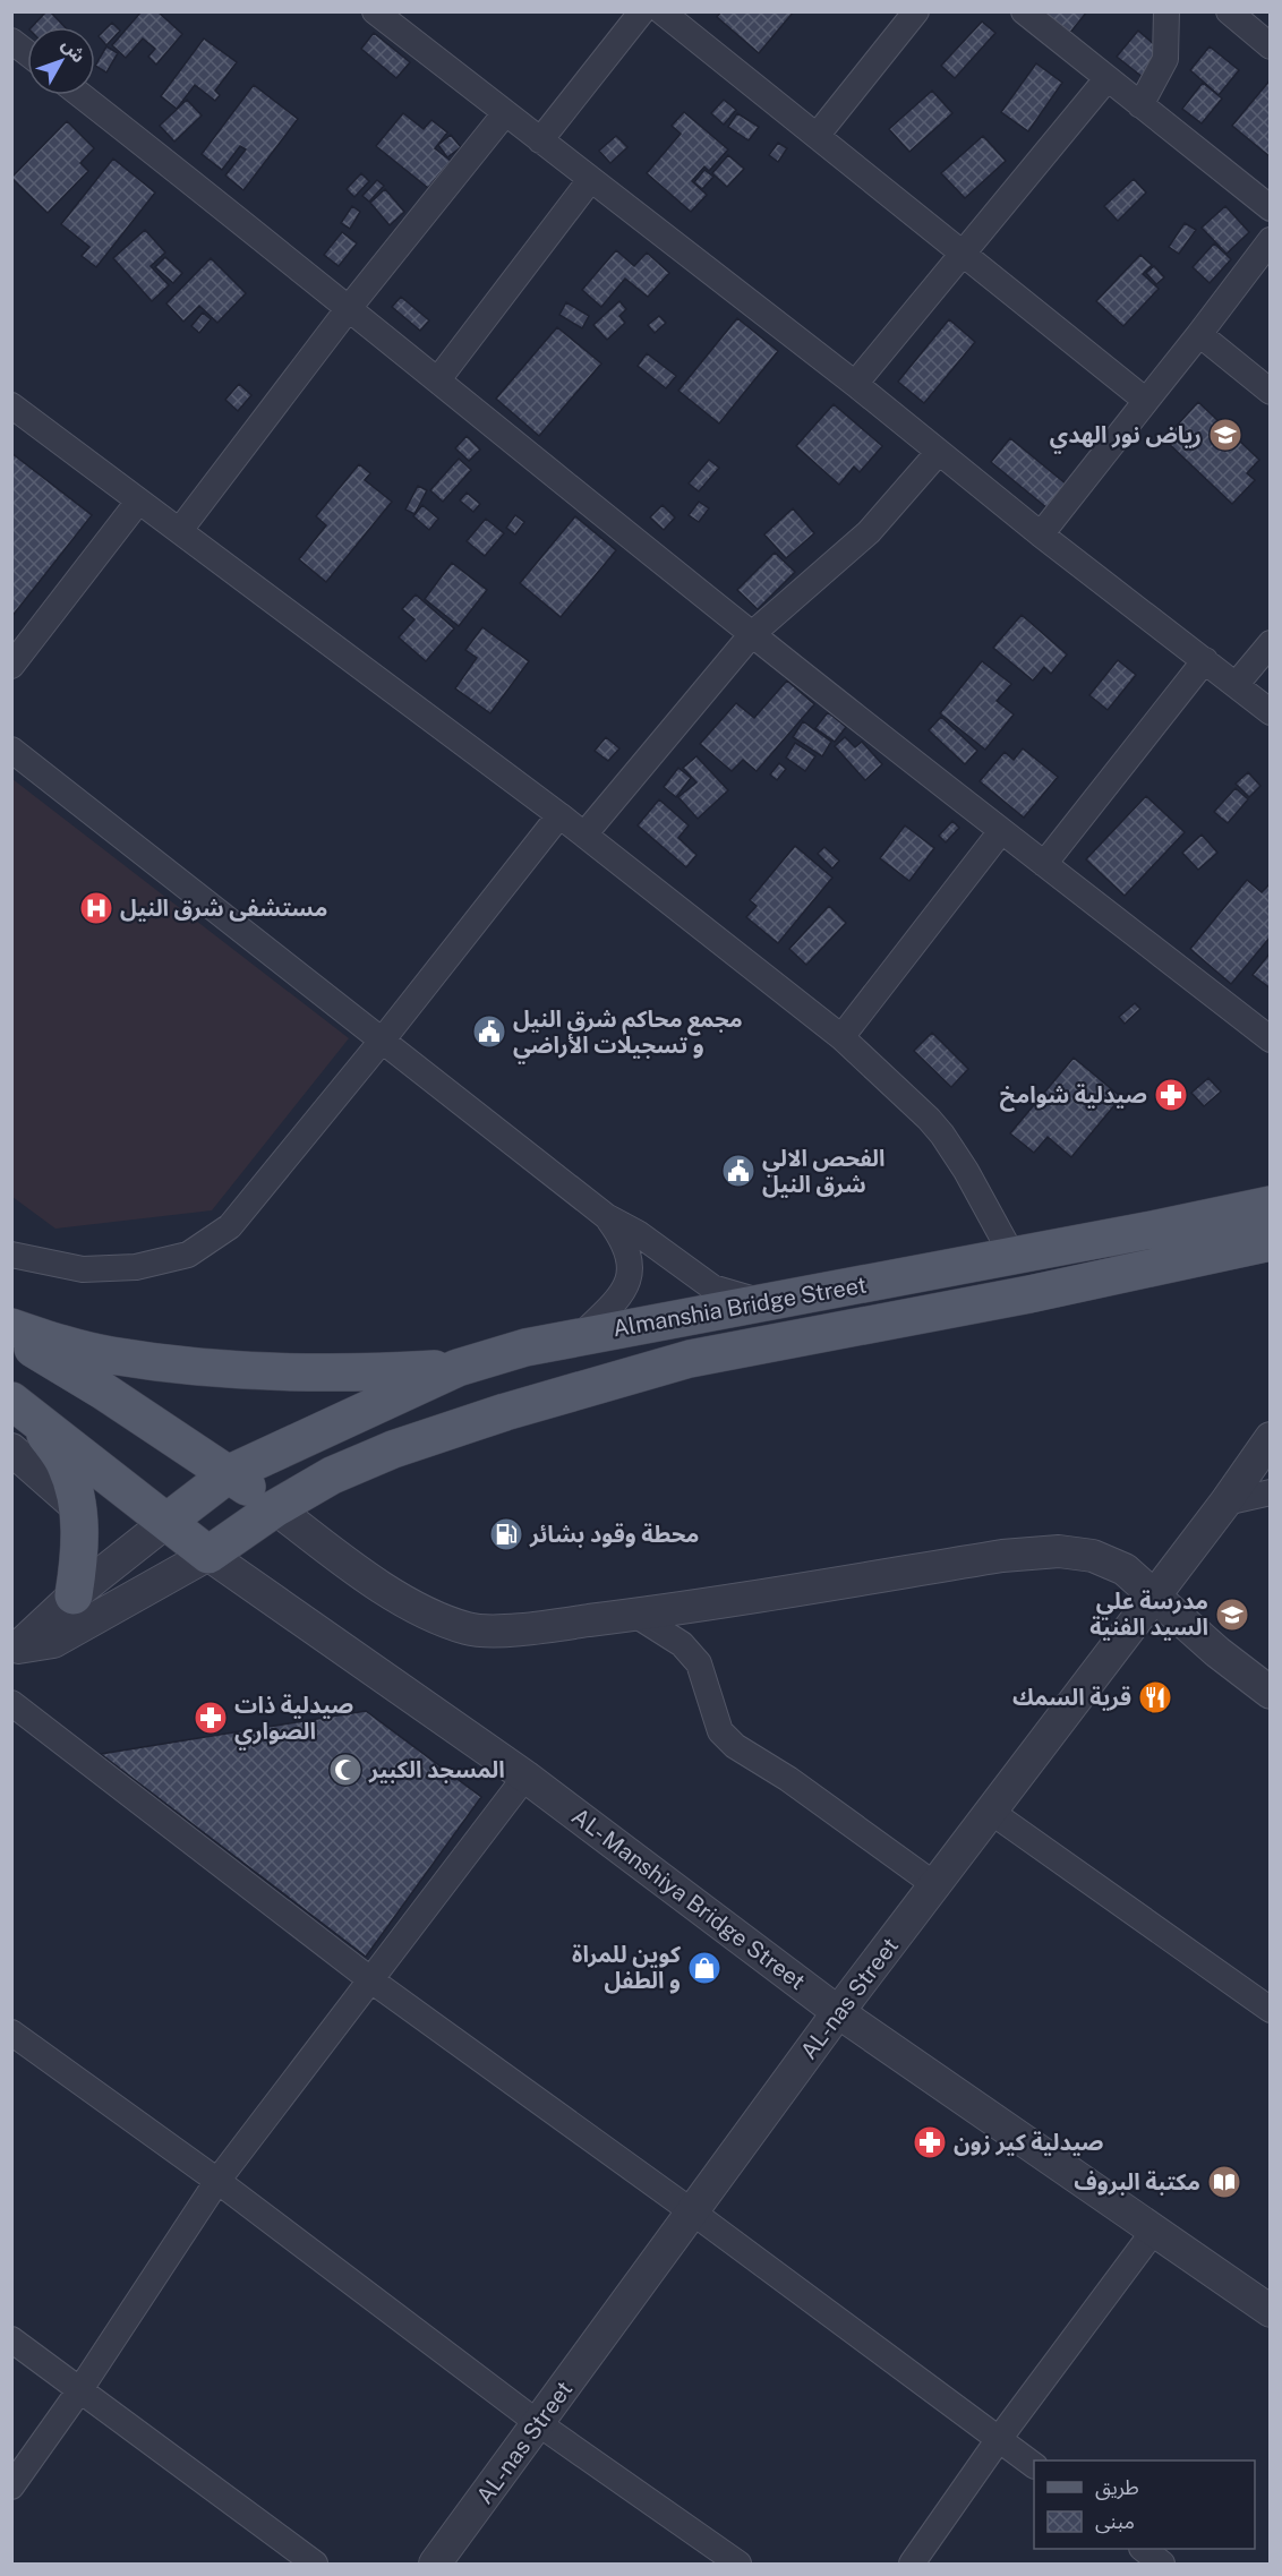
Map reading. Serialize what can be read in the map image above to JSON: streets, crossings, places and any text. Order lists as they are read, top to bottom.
{
  "streets": {
    "main road": ["Almanshia Bridge Street"],
    "street": ["AL- Manshiya Bridge Street", "AL-nas Street"]
  },
  "crossings": [
    ["Almanshia Bridge Street", "AL- Manshiya Bridge Street"],
    ["AL- Manshiya Bridge Street", "AL-nas Street"]
  ],
  "places": {
    "school or university": ["رياض نور الهدي", "مدرسة علي السيد الفنية"],
    "hospital": ["مستشفى شرق النيل"],
    "public building": ["مجمع محاكم شرق النيل و تسجيلات الأراضي", "الفحص الالي شرق النيل"],
    "pharmacy": ["صيدلية شوامخ", "صيدلية ذات الصواري", "صيدلية كير زون"],
    "fuel station": ["محطة وقود بشائر"],
    "restaurant": ["قرية السمك"],
    "mosque": ["المسجد الكبير"],
    "shop": ["كوين للمراة و الطفل"],
    "library": ["مكتبة البروف"]
  },
  "legend": ["طريق", "مبنى"],
  "north": "top right"
}
